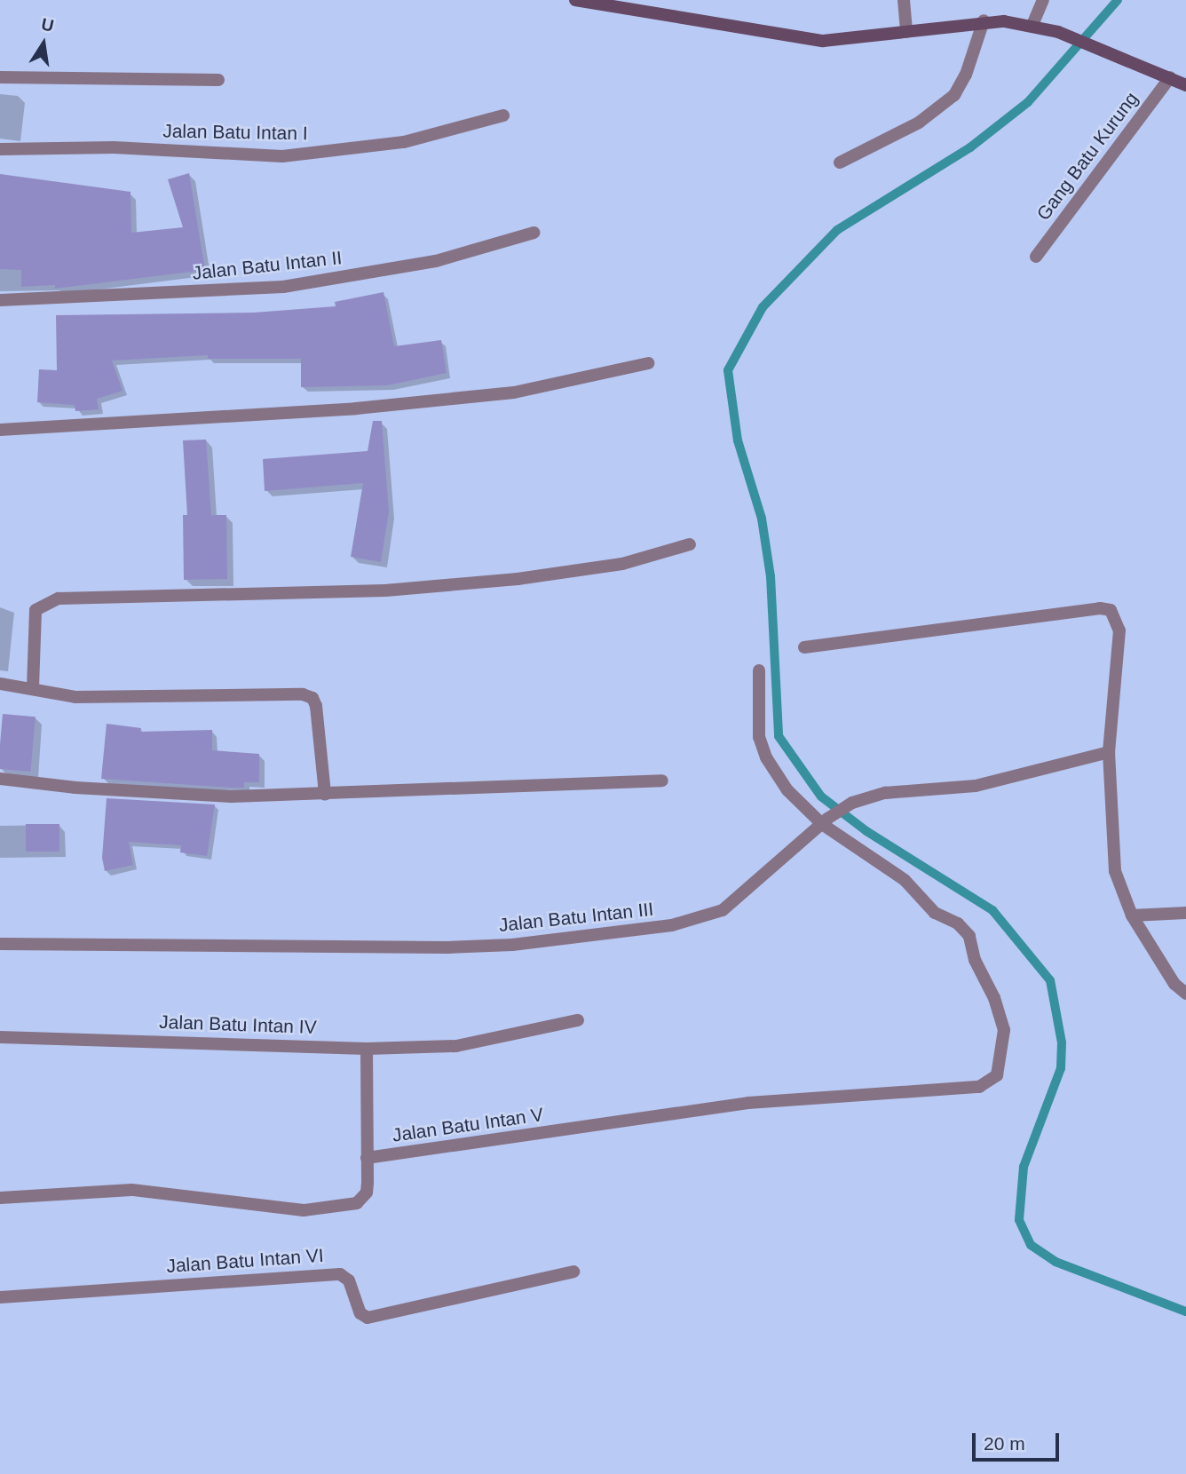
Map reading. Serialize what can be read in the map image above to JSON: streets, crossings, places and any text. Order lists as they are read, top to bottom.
{
  "streets": {
    "street": [
      "Jalan Batu Intan I",
      "Gang Batu Kurung",
      "Jalan Batu Intan II",
      "Jalan Batu Intan III",
      "Jalan Batu Intan IV",
      "Jalan Batu Intan V",
      "Jalan Batu Intan VI"
    ]
  },
  "crossings": [
    ["Jalan Batu Intan III", "Jalan Batu Intan V"]
  ],
  "scale_bar": "20 m",
  "north": "top"
}
